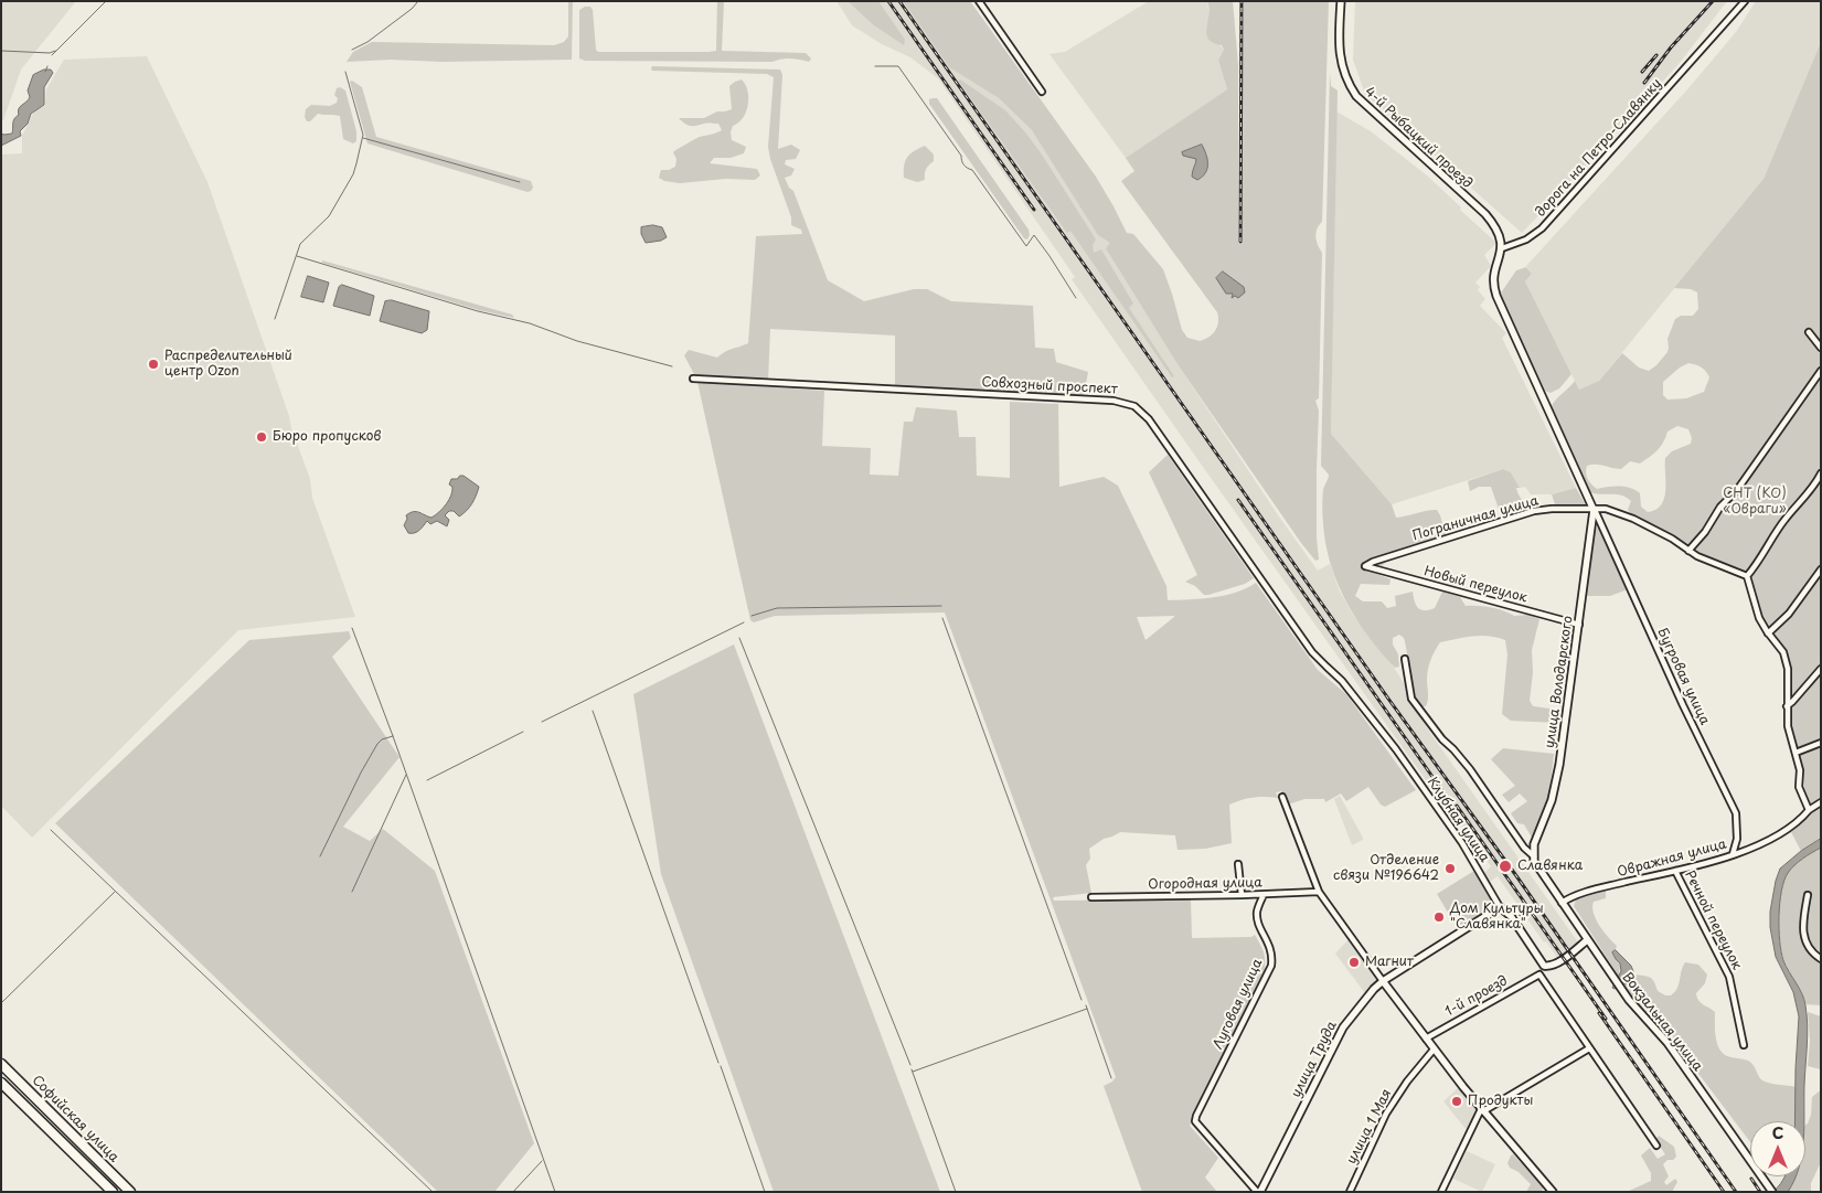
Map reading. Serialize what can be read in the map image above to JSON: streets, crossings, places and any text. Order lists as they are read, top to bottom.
{
  "streets": {
    "main road": ["Софийская улица"],
    "street": [
      "4-й Рыбацкий проезд",
      "дорога на Петро-Славянку",
      "Совхозный проспект",
      "Пограничная улица",
      "Новый переулок",
      "Бугровая улица",
      "улица Володарского",
      "Клубная улица",
      "Овражная улица",
      "Огородная улица",
      "Речной переулок",
      "1-й проезд",
      "Луговая улица",
      "Вокзальная улица",
      "улица Труда",
      "улица 1 Мая"
    ]
  },
  "crossings": [
    ["4-й Рыбацкий проезд", "дорога на Петро-Славянку"],
    ["4-й Рыбацкий проезд", "улица Володарского"],
    ["дорога на Петро-Славянку", "улица Володарского"],
    ["Совхозный проспект", "Клубная улица"],
    ["Пограничная улица", "Новый переулок"],
    ["Пограничная улица", "Бугровая улица"],
    ["Пограничная улица", "улица Володарского"],
    ["Новый переулок", "улица Володарского"],
    ["Бугровая улица", "улица Володарского"],
    ["Бугровая улица", "Овражная улица"],
    ["улица Володарского", "Вокзальная улица"],
    ["Клубная улица", "улица Труда"],
    ["Овражная улица", "Речной переулок"],
    ["Овражная улица", "Вокзальная улица"],
    ["Огородная улица", "Луговая улица"],
    ["Луговая улица", "улица Труда"]
  ],
  "parks": ["СНТ (КО) «Овраги»"],
  "places": [
    "Распределительный центр Ozon",
    "Бюро пропусков",
    "Славянка",
    "Отделение связи №196642",
    "Дом Культуры \"Славянка\"",
    "Магнит",
    "Продукты"
  ],
  "north": "top"
}
